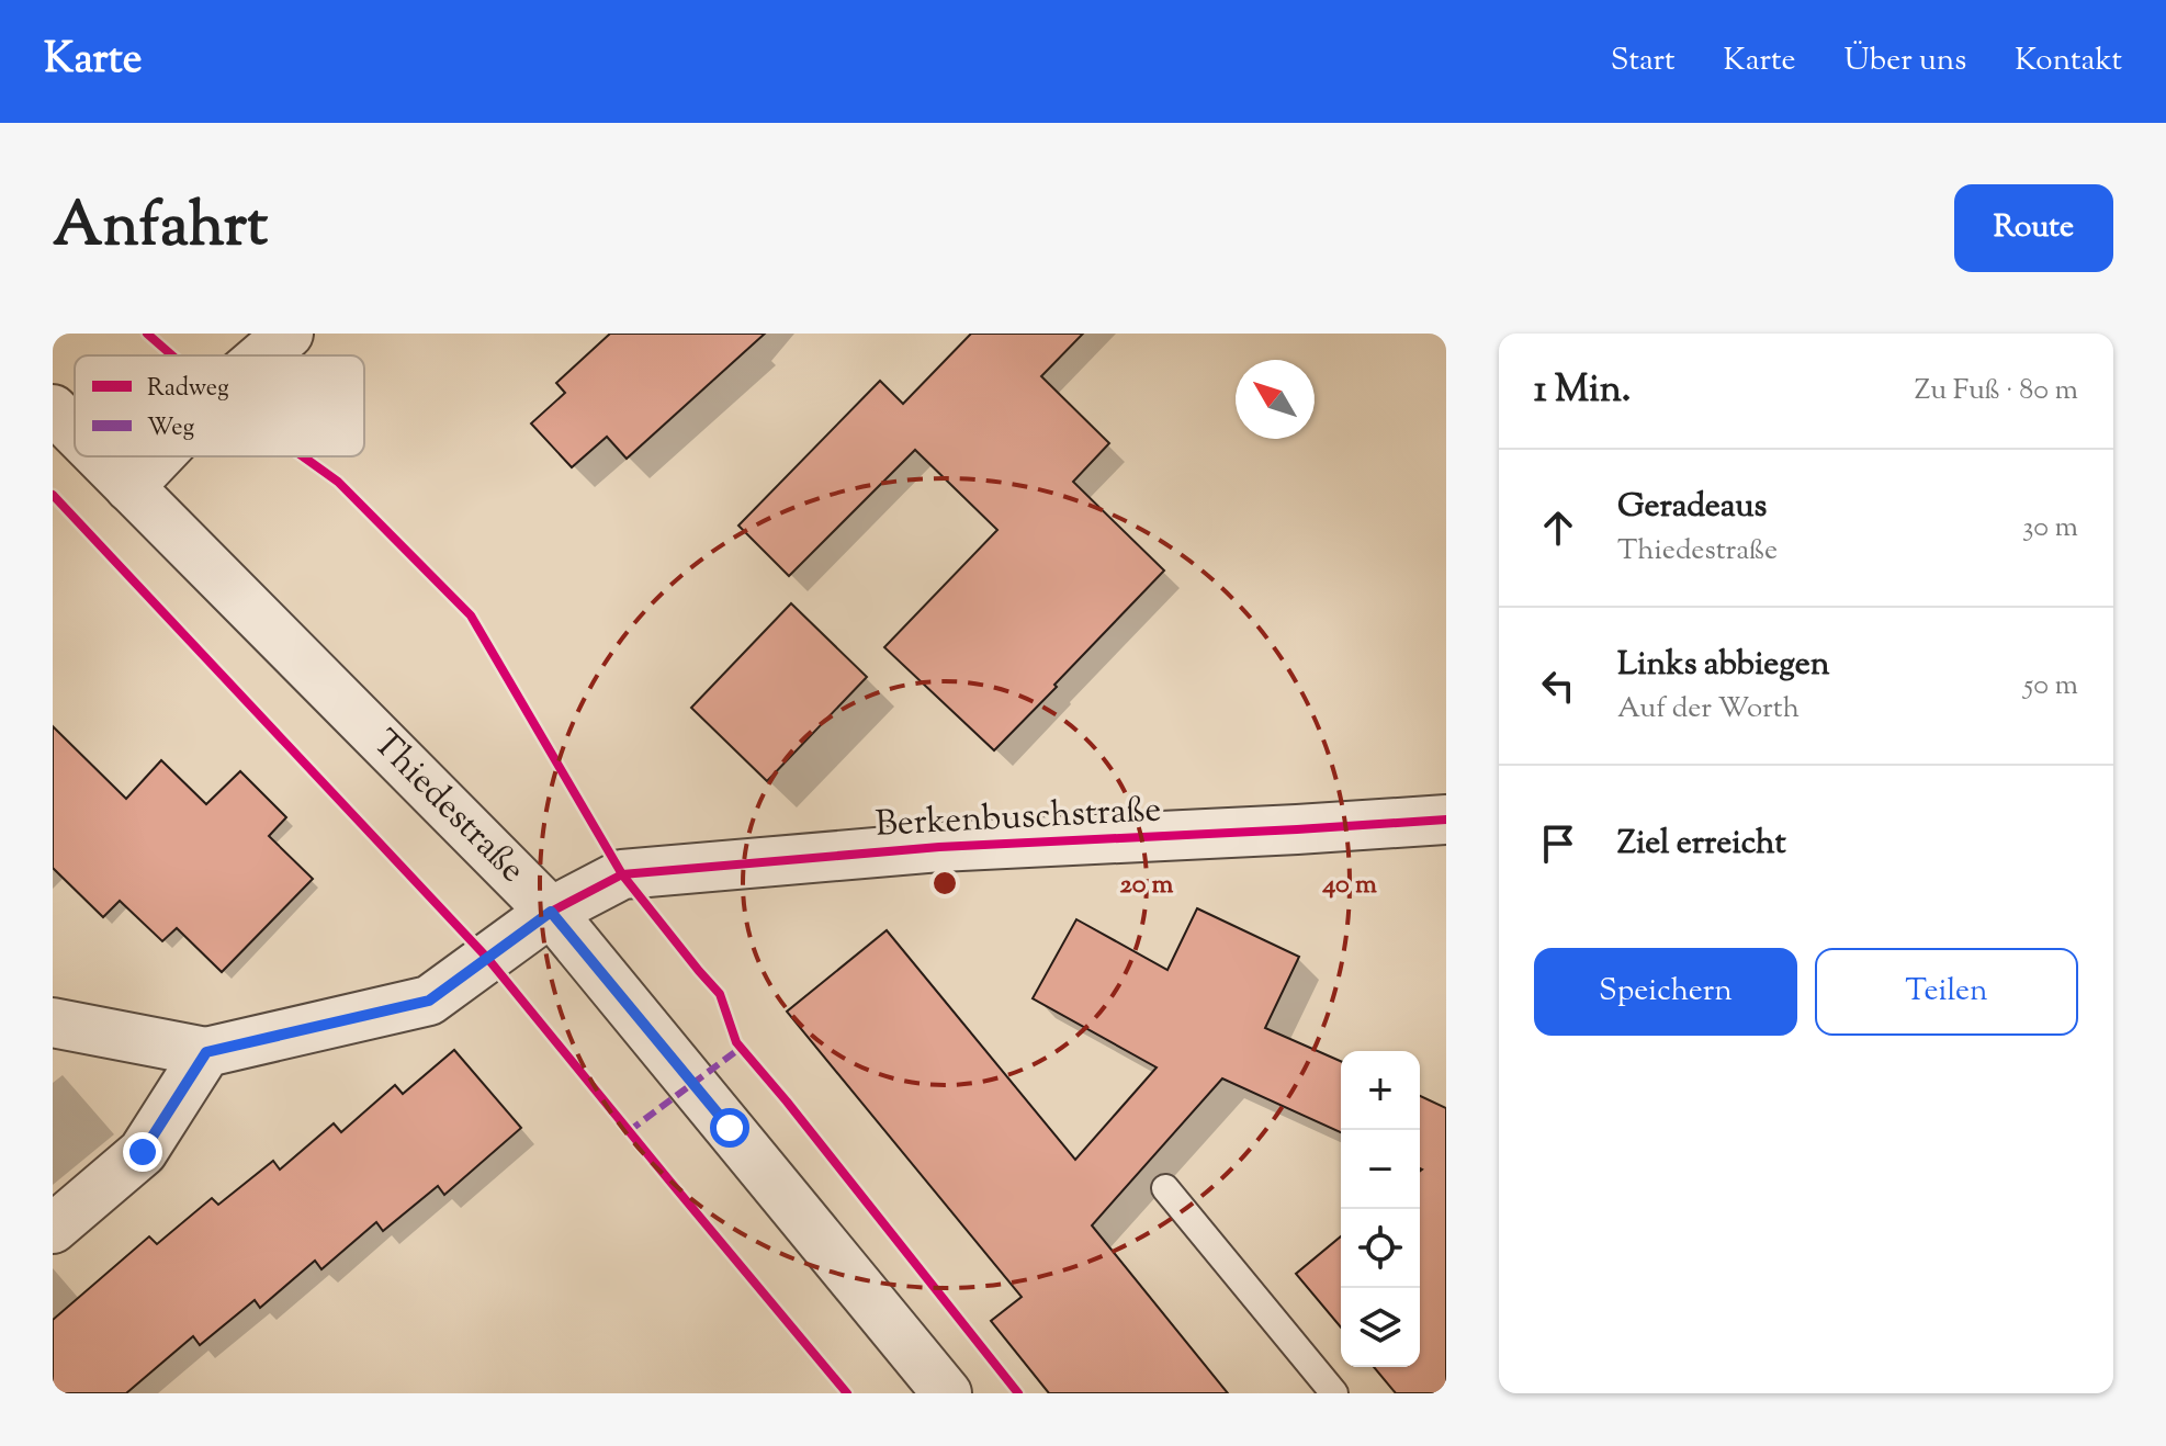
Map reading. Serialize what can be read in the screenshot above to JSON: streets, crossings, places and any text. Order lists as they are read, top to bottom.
{
  "streets": {
    "street": ["Thiedestraße", "Berkenbuschstraße"]
  },
  "crossings": [
    ["Thiedestraße", "Berkenbuschstraße"]
  ],
  "legend": ["Radweg", "Weg"],
  "north": "top left",
  "page": {
    "header": "Karte",
    "nav": [
      "Start",
      "Karte",
      "Über uns",
      "Kontakt"
    ],
    "title": "Anfahrt",
    "buttons": [
      "Route",
      ["Speichern", "Teilen"]
    ],
    "heading": ["1 Min.", "Zu Fuß · 80 m"],
    "list": [
      ["Geradeaus", "Thiedestraße", "30 m"],
      ["Links abbiegen", "Auf der Worth", "50 m"],
      "Ziel erreicht"
    ],
    "map_buttons": ["+", "−"]
  },
  "rings": ["20 m", "40 m"]
}
